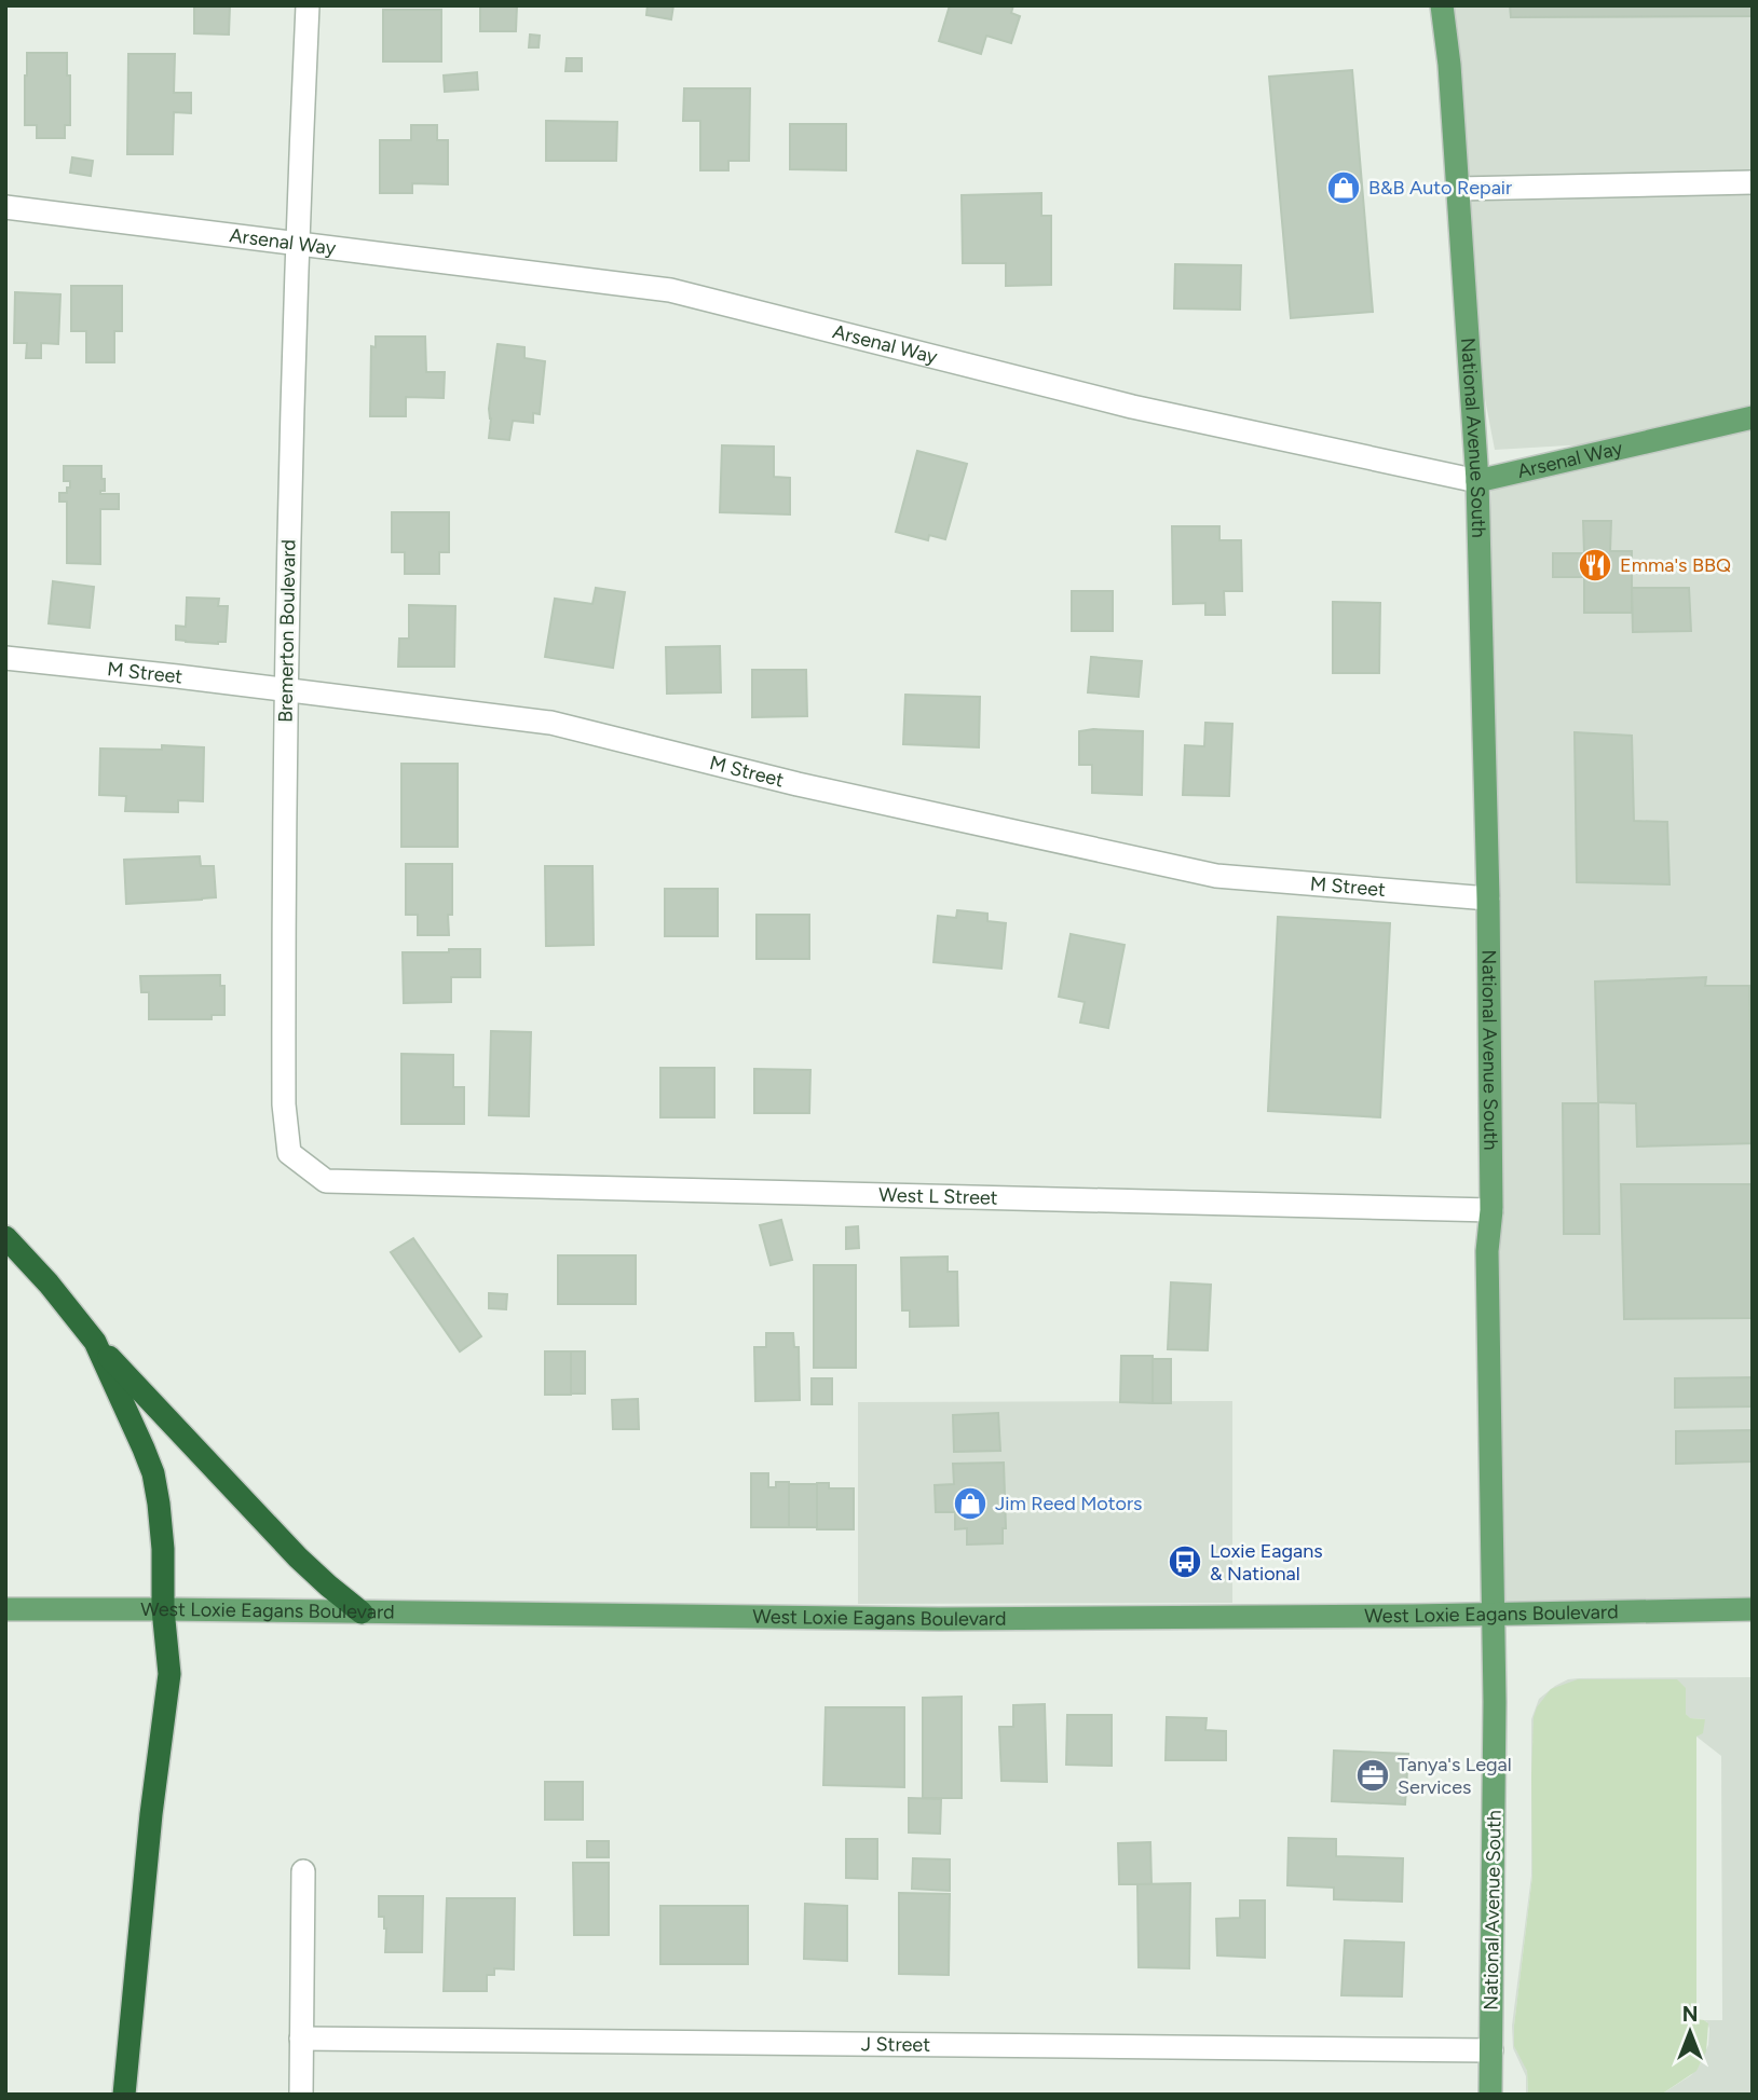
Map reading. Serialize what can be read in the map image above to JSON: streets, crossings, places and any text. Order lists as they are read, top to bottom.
{
  "streets": {
    "main road": ["Arsenal Way", "National Avenue South", "West Loxie Eagans Boulevard"],
    "street": [
      "Bremerton Boulevard",
      "M Street",
      "West L Street",
      "J Street"
    ]
  },
  "crossings": [
    ["Arsenal Way", "National Avenue South"],
    ["Arsenal Way", "Bremerton Boulevard"],
    ["National Avenue South", "M Street"],
    ["National Avenue South", "West L Street"],
    ["National Avenue South", "West Loxie Eagans Boulevard"],
    ["National Avenue South", "J Street"],
    ["Bremerton Boulevard", "M Street"],
    ["Bremerton Boulevard", "West L Street"]
  ],
  "places": {
    "shop": ["B&B Auto Repair", "Jim Reed Motors"],
    "restaurant": ["Emma's BBQ"],
    "bus stop": ["Loxie Eagans & National"],
    "office": ["Tanya's Legal Services"]
  },
  "north": "top"
}
